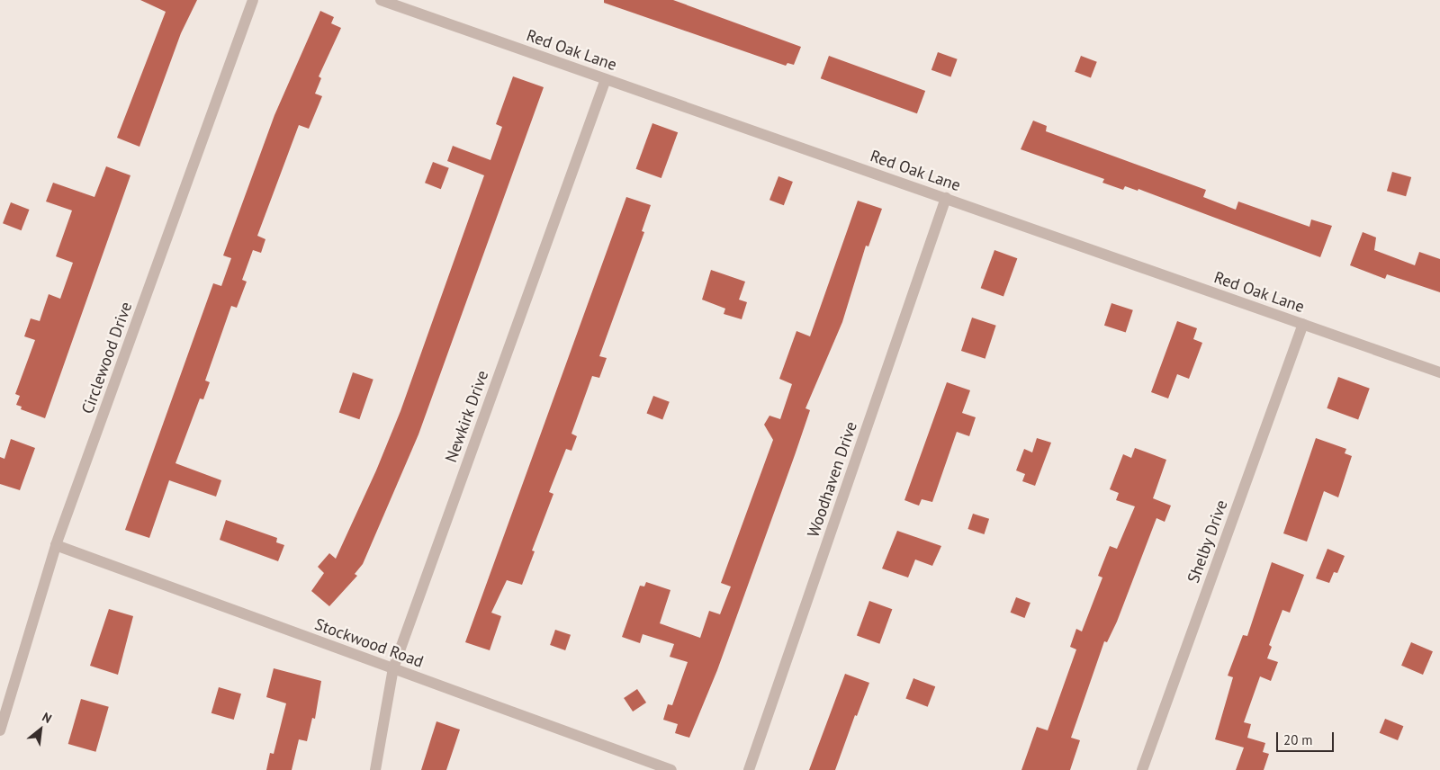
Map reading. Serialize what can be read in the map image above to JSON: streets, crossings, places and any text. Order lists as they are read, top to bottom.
{
  "streets": {
    "street": [
      "Red Oak Lane",
      "Circlewood Drive",
      "Newkirk Drive",
      "Woodhaven Drive",
      "Shelby Drive",
      "Stockwood Road"
    ]
  },
  "crossings": [
    ["Red Oak Lane", "Newkirk Drive"],
    ["Red Oak Lane", "Woodhaven Drive"],
    ["Red Oak Lane", "Shelby Drive"],
    ["Circlewood Drive", "Stockwood Road"],
    ["Newkirk Drive", "Stockwood Road"]
  ],
  "scale_bar": "20 m",
  "north": "top right"
}
